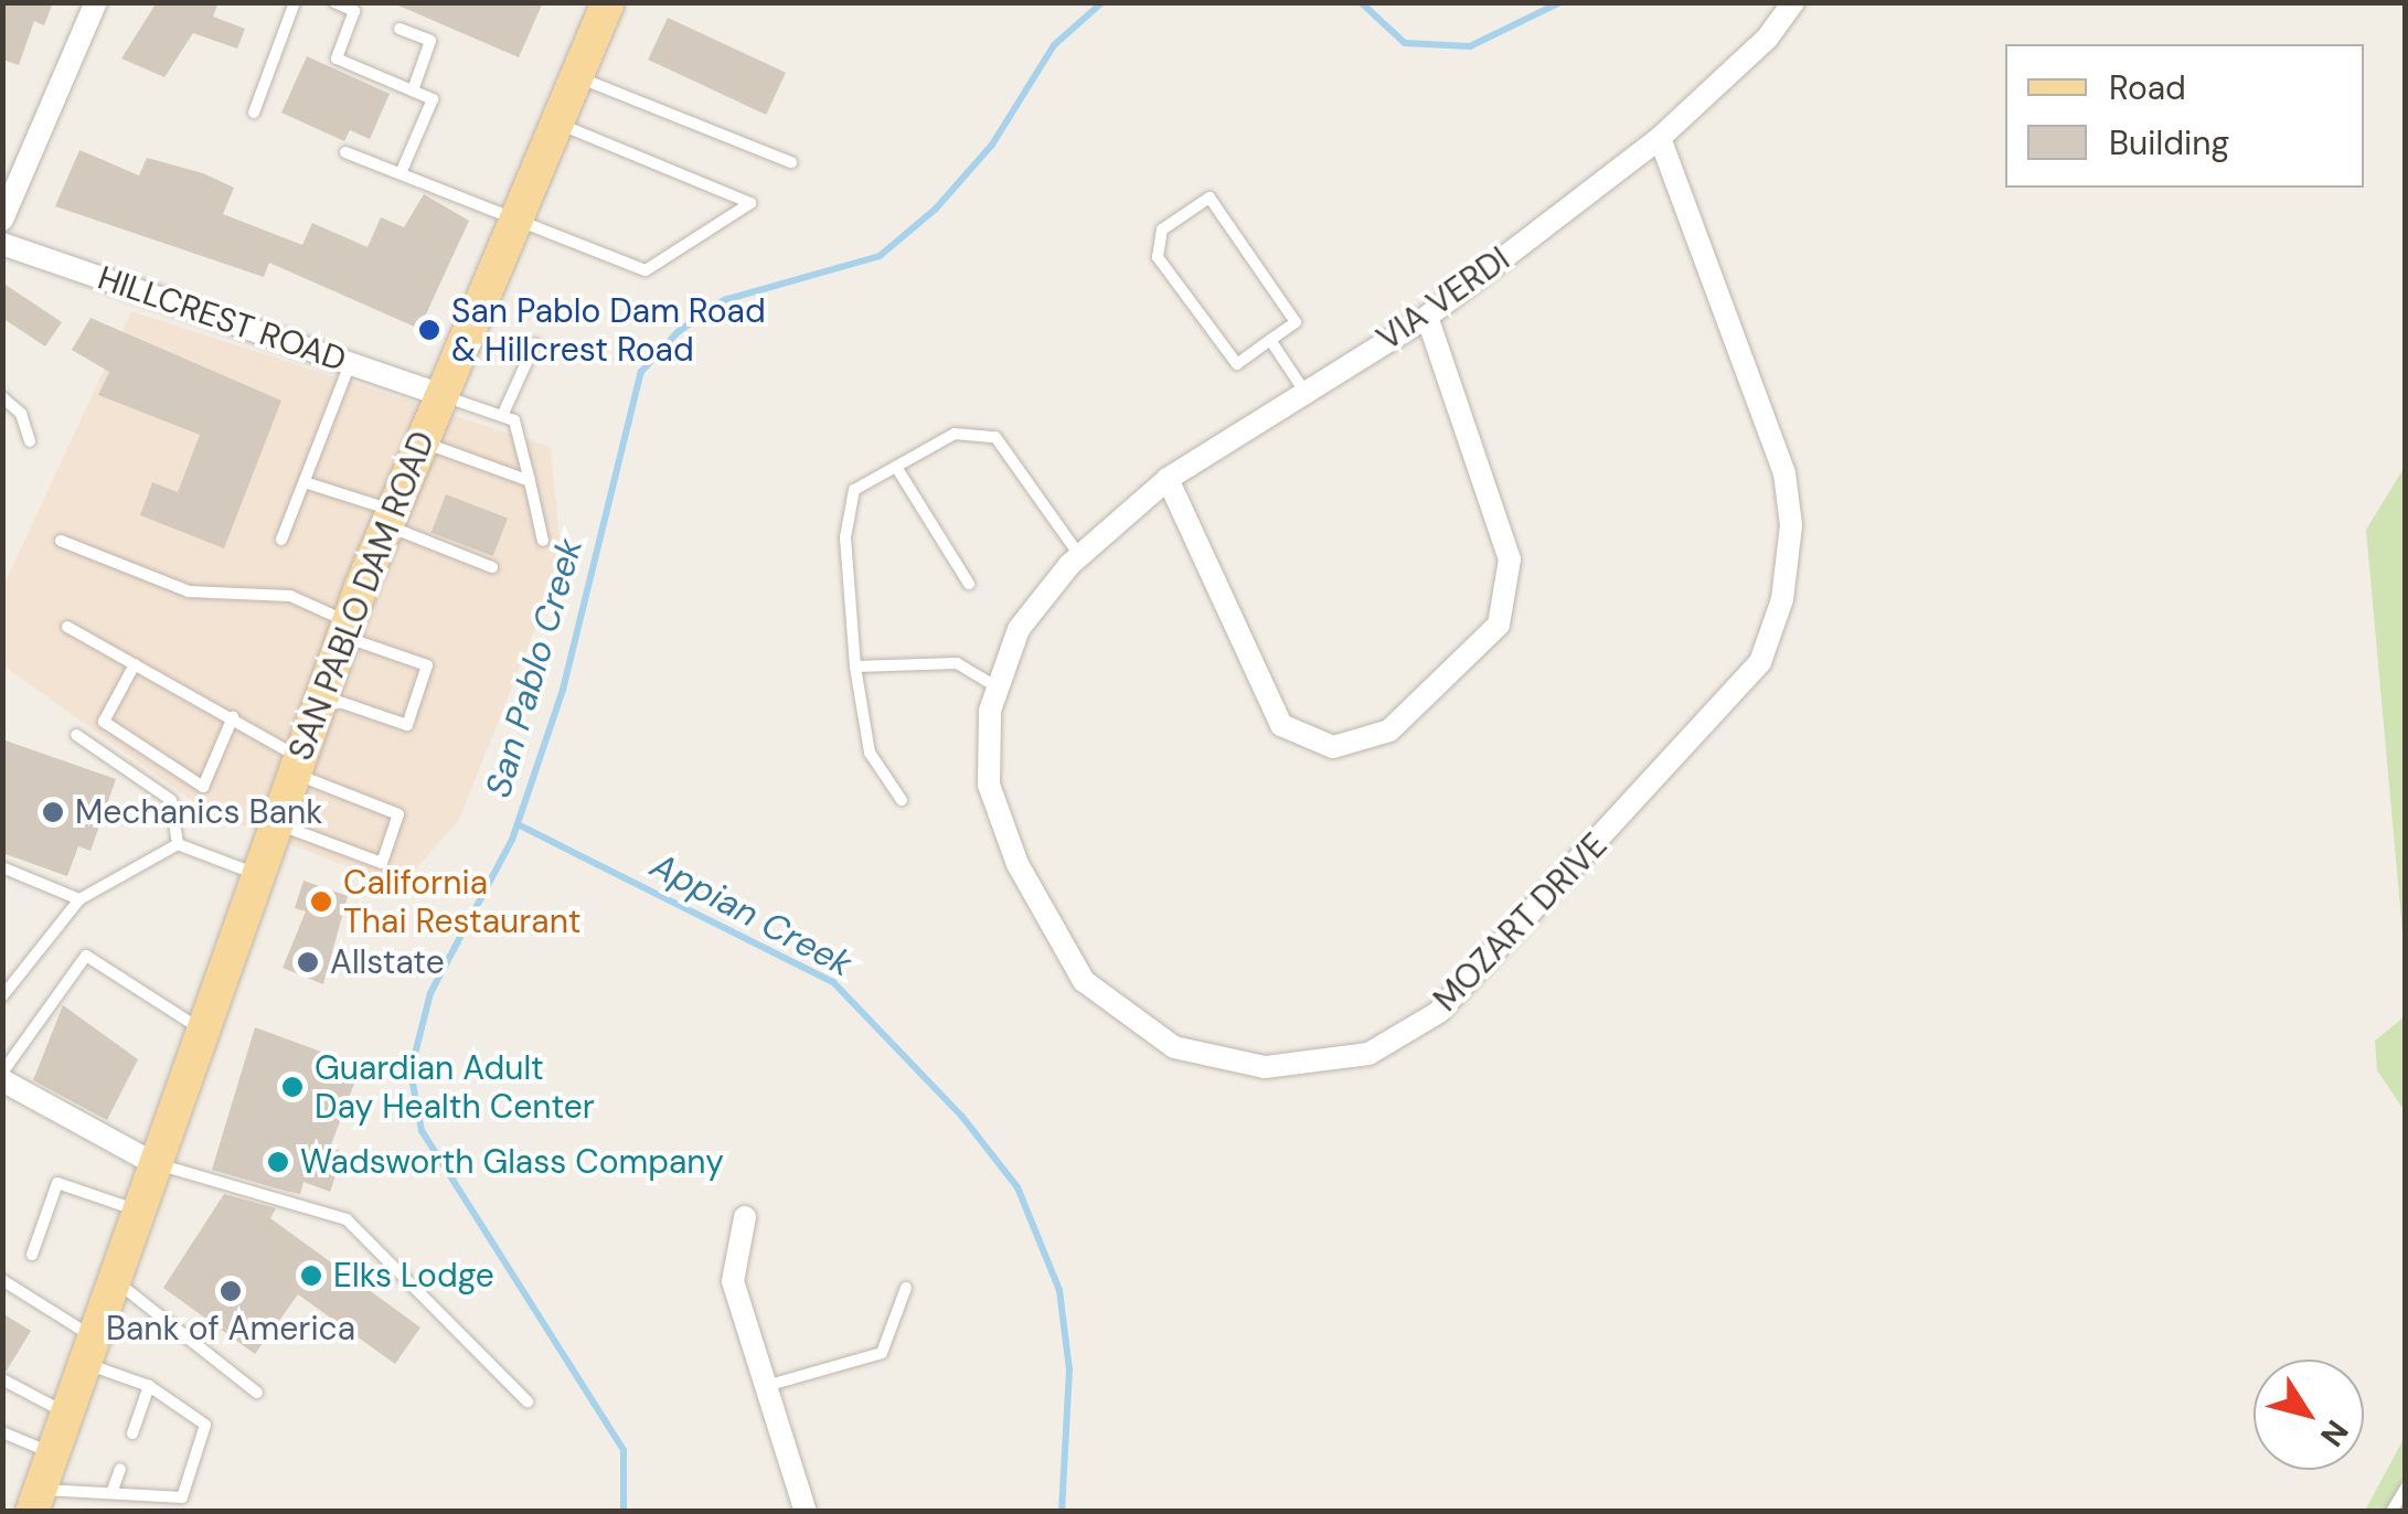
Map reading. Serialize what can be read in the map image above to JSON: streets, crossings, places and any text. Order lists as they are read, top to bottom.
{
  "streets": {
    "main road": ["SAN PABLO DAM ROAD"],
    "street": ["VIA VERDI", "HILLCREST ROAD", "MOZART DRIVE"]
  },
  "crossings": [
    ["VIA VERDI", "MOZART DRIVE"],
    ["HILLCREST ROAD", "SAN PABLO DAM ROAD"]
  ],
  "water": ["San Pablo Creek", "Appian Creek"],
  "places": [
    "San Pablo Dam Road & Hillcrest Road",
    "Mechanics Bank",
    "California Thai Restaurant",
    "Allstate",
    "Guardian Adult Day Health Center",
    "Wadsworth Glass Company",
    "Elks Lodge",
    "Bank of America"
  ],
  "legend": ["Road", "Building"],
  "north": "bottom right"
}
